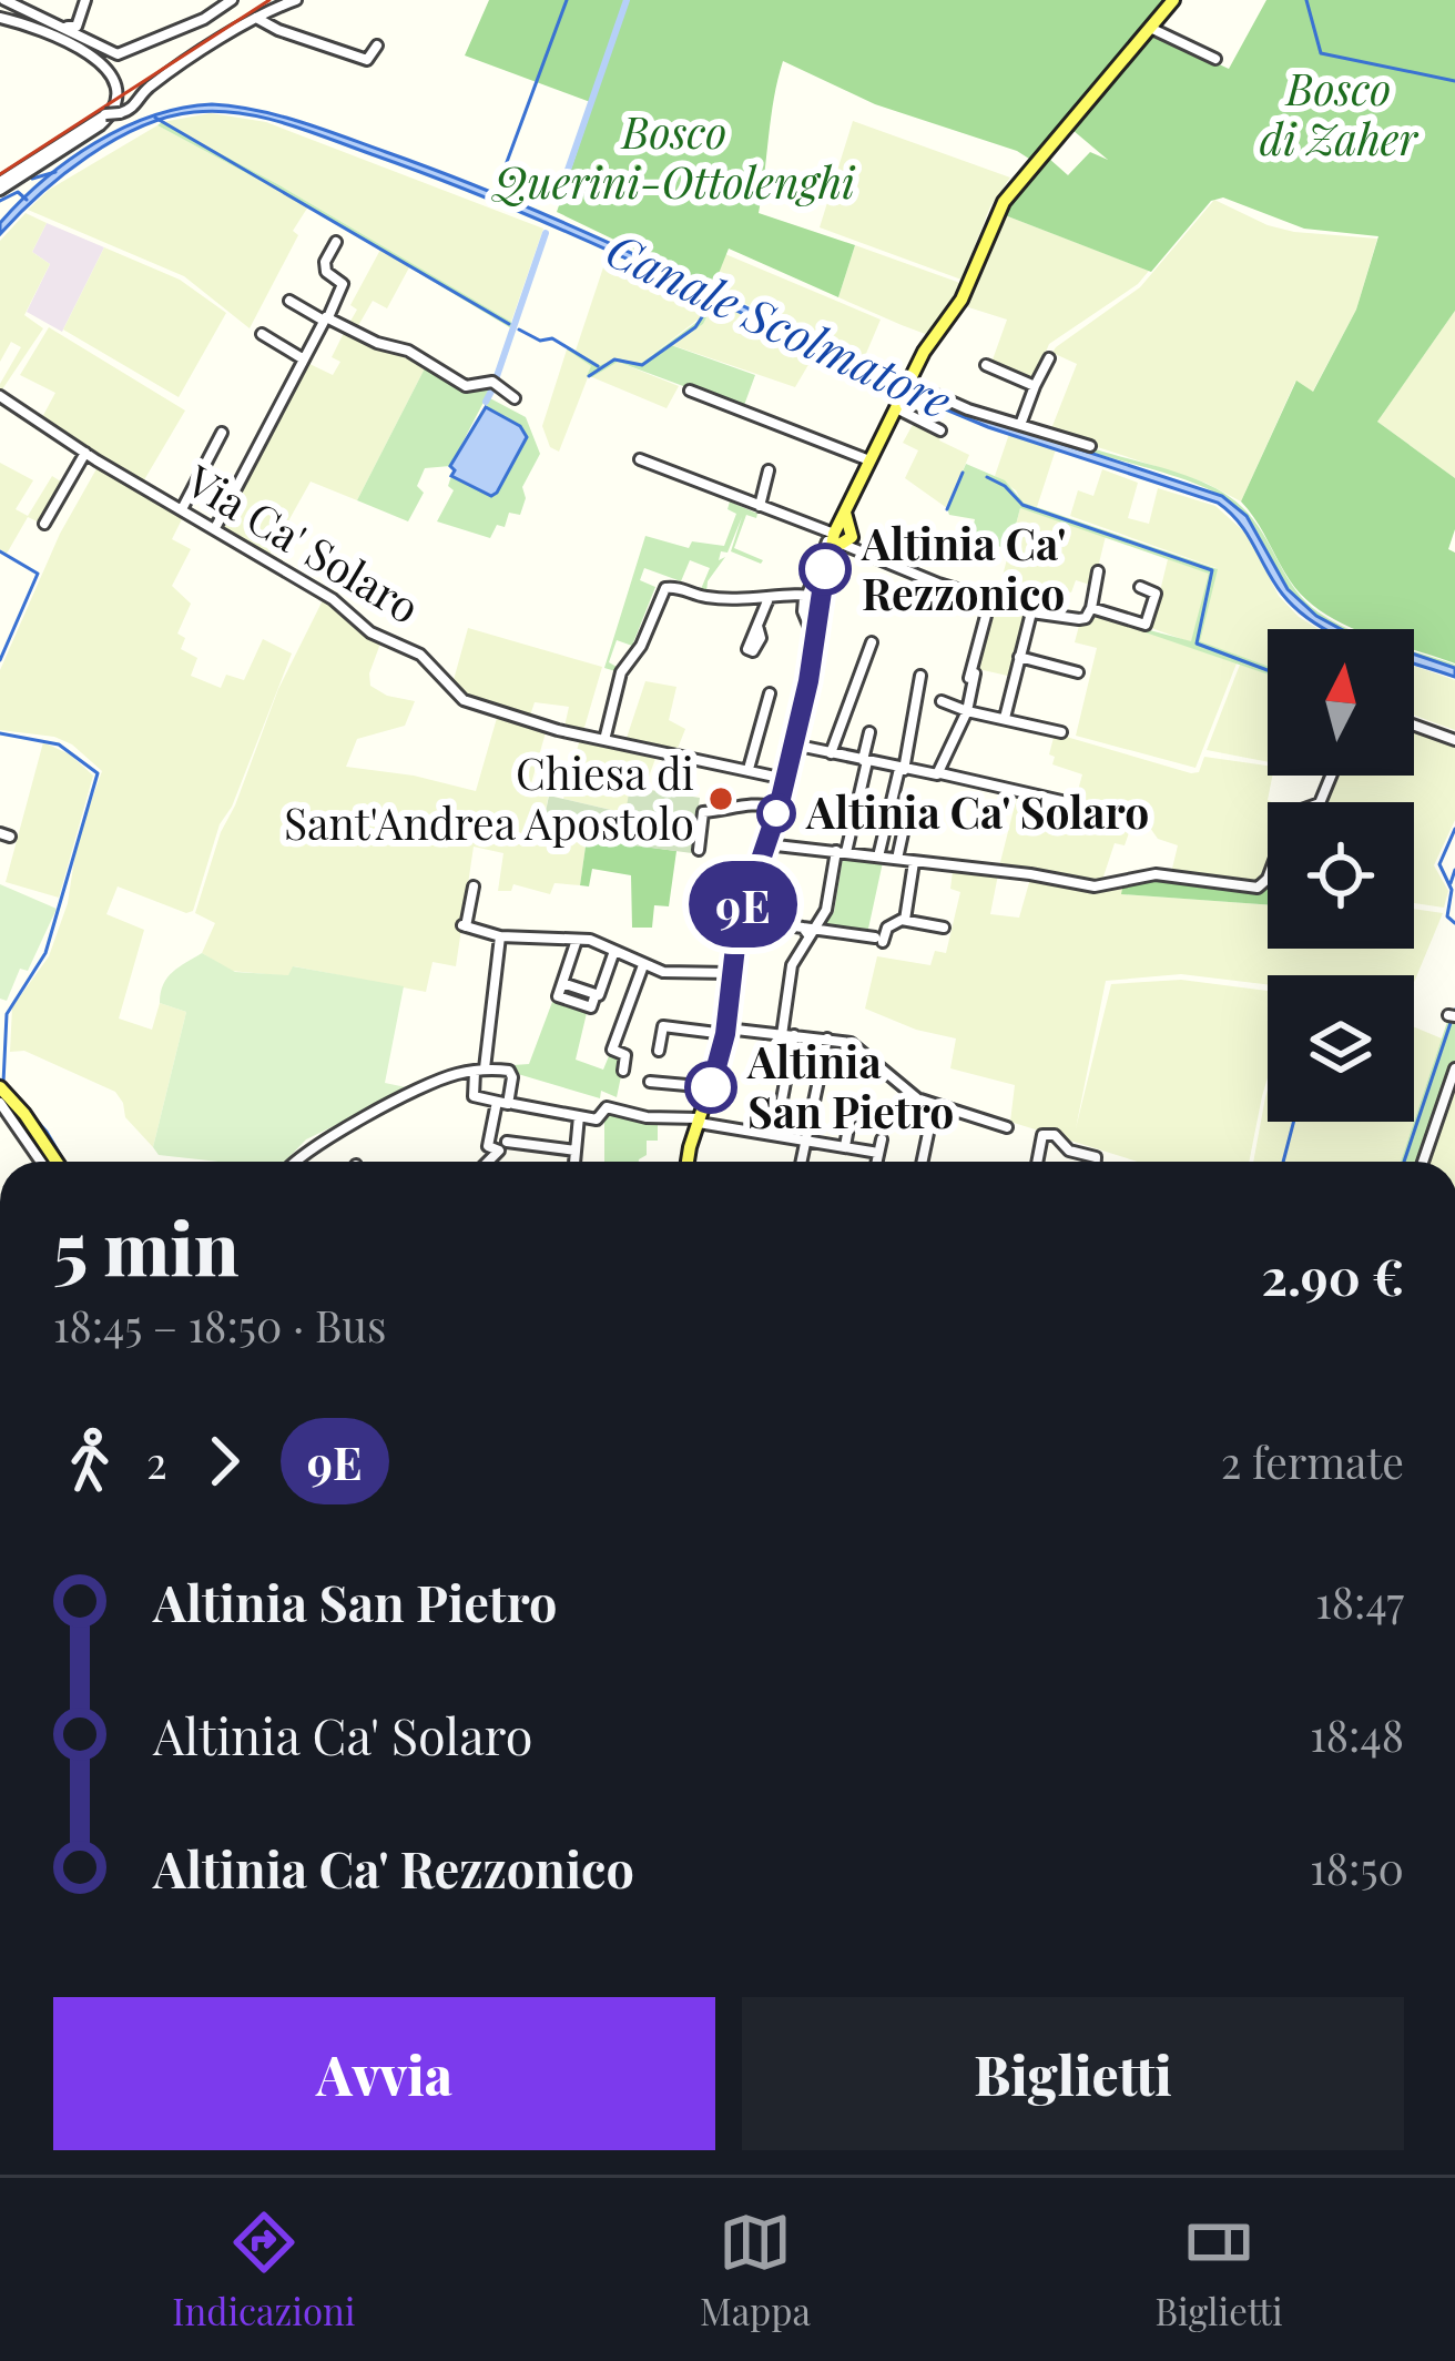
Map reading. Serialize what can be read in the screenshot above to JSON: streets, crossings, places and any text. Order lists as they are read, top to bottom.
{
  "streets": {
    "street": ["Via Ca' Solaro"]
  },
  "water": ["Canale Scolmatore"],
  "parks": ["Bosco di Zaher", "Bosco Querini-Ottolenghi"],
  "places": [
    "Altinia Ca' Rezzonico",
    "Chiesa di Sant'Andrea Apostolo",
    "Altinia Ca' Solaro",
    "Altinia San Pietro"
  ],
  "lines": ["bus line 9E"],
  "north": "top",
  "page": {
    "on_map": "9E",
    "heading": ["5 min", "18:45 – 18:50 · Bus", "2.90 €"],
    "legs": ["2", "9E", "2 fermate"],
    "list": [
      {
        "name": "Altinia San Pietro",
        "value": "18:47"
      },
      {
        "name": "Altinia Ca' Solaro",
        "value": "18:48"
      },
      {
        "name": "Altinia Ca' Rezzonico",
        "value": "18:50"
      }
    ],
    "buttons": ["Avvia", "Biglietti"],
    "tabs": ["Indicazioni", "Mappa", "Biglietti"]
  }
}
